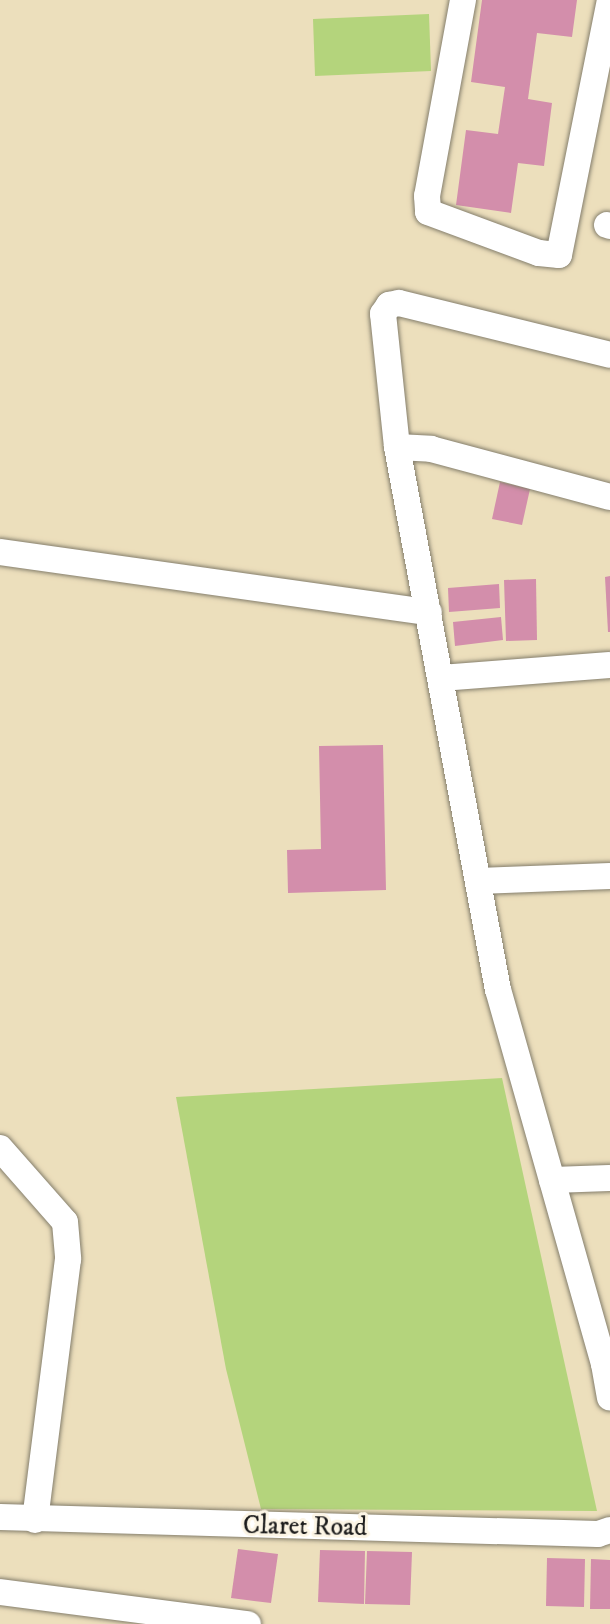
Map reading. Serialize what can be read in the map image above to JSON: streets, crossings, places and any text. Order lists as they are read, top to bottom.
{
  "streets": {
    "street": ["Claret Road"]
  }
}
